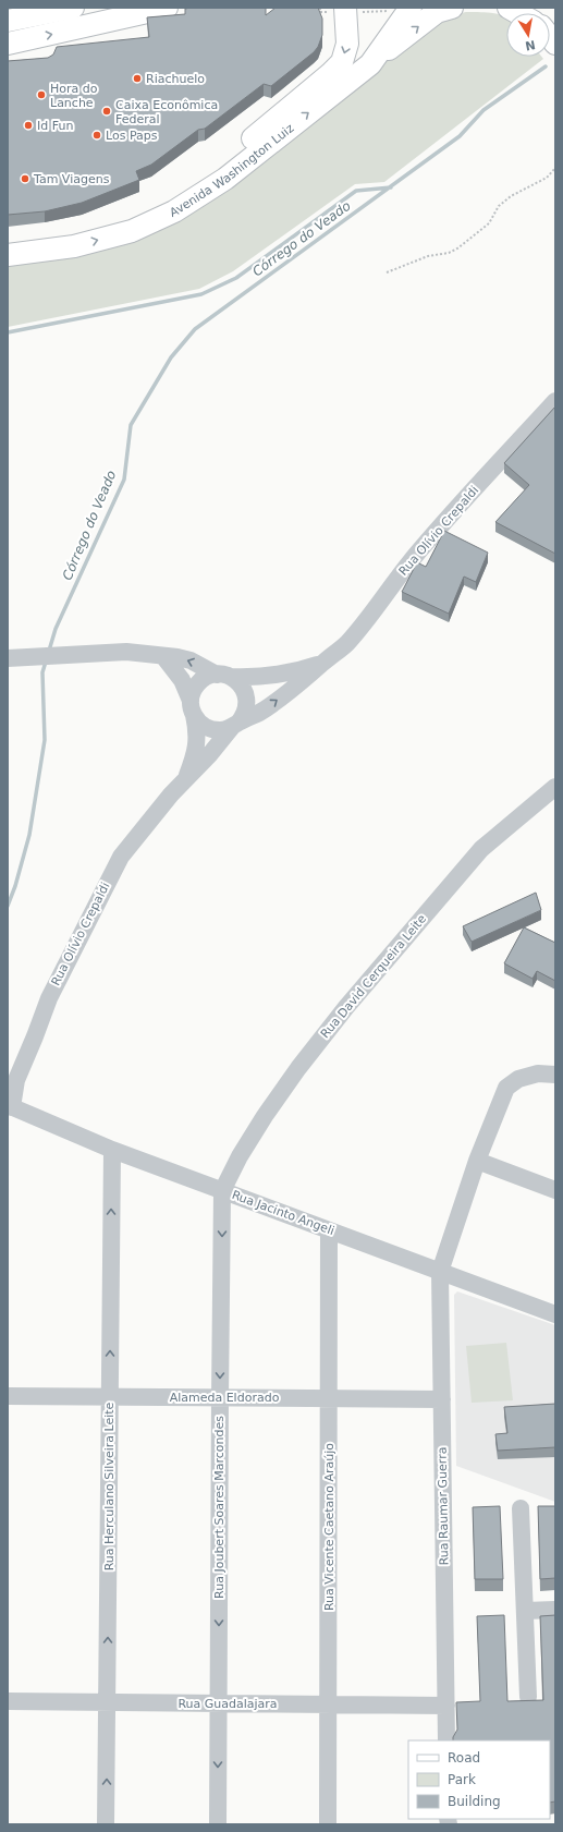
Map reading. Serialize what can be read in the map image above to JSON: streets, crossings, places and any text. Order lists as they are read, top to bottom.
{
  "streets": {
    "main road": ["Avenida Washington Luiz"],
    "street": [
      "Rua Olívio Crepaldi",
      "Rua David Cerqueira Leite",
      "Rua Jacinto Angeli",
      "Alameda Eldorado",
      "Rua Herculano Silveira Leite",
      "Rua Raumar Guerra",
      "Rua Joubert Soares Marcondes",
      "Rua Vicente Caetano Araújo",
      "Rua Guadalajara"
    ]
  },
  "crossings": [
    ["Rua Olívio Crepaldi", "Rua Jacinto Angeli"],
    ["Rua David Cerqueira Leite", "Rua Jacinto Angeli"],
    ["Rua David Cerqueira Leite", "Rua Joubert Soares Marcondes"],
    ["Rua Jacinto Angeli", "Rua Herculano Silveira Leite"],
    ["Rua Jacinto Angeli", "Rua Raumar Guerra"],
    ["Rua Jacinto Angeli", "Rua Joubert Soares Marcondes"],
    ["Rua Jacinto Angeli", "Rua Vicente Caetano Araújo"],
    ["Alameda Eldorado", "Rua Herculano Silveira Leite"],
    ["Alameda Eldorado", "Rua Raumar Guerra"],
    ["Alameda Eldorado", "Rua Joubert Soares Marcondes"],
    ["Alameda Eldorado", "Rua Vicente Caetano Araújo"],
    ["Rua Herculano Silveira Leite", "Rua Guadalajara"],
    ["Rua Raumar Guerra", "Rua Guadalajara"],
    ["Rua Joubert Soares Marcondes", "Rua Guadalajara"],
    ["Rua Vicente Caetano Araújo", "Rua Guadalajara"]
  ],
  "one_way": ["Rua Herculano Silveira Leite", "Rua Joubert Soares Marcondes"],
  "water": ["Córrego do Veado"],
  "places": [
    "Riachuelo",
    "Hora do Lanche",
    "Caixa Econômica Federal",
    "Id Fun",
    "Los Paps",
    "Tam Viagens"
  ],
  "legend": ["Road", "Park", "Building"],
  "north": "bottom"
}
